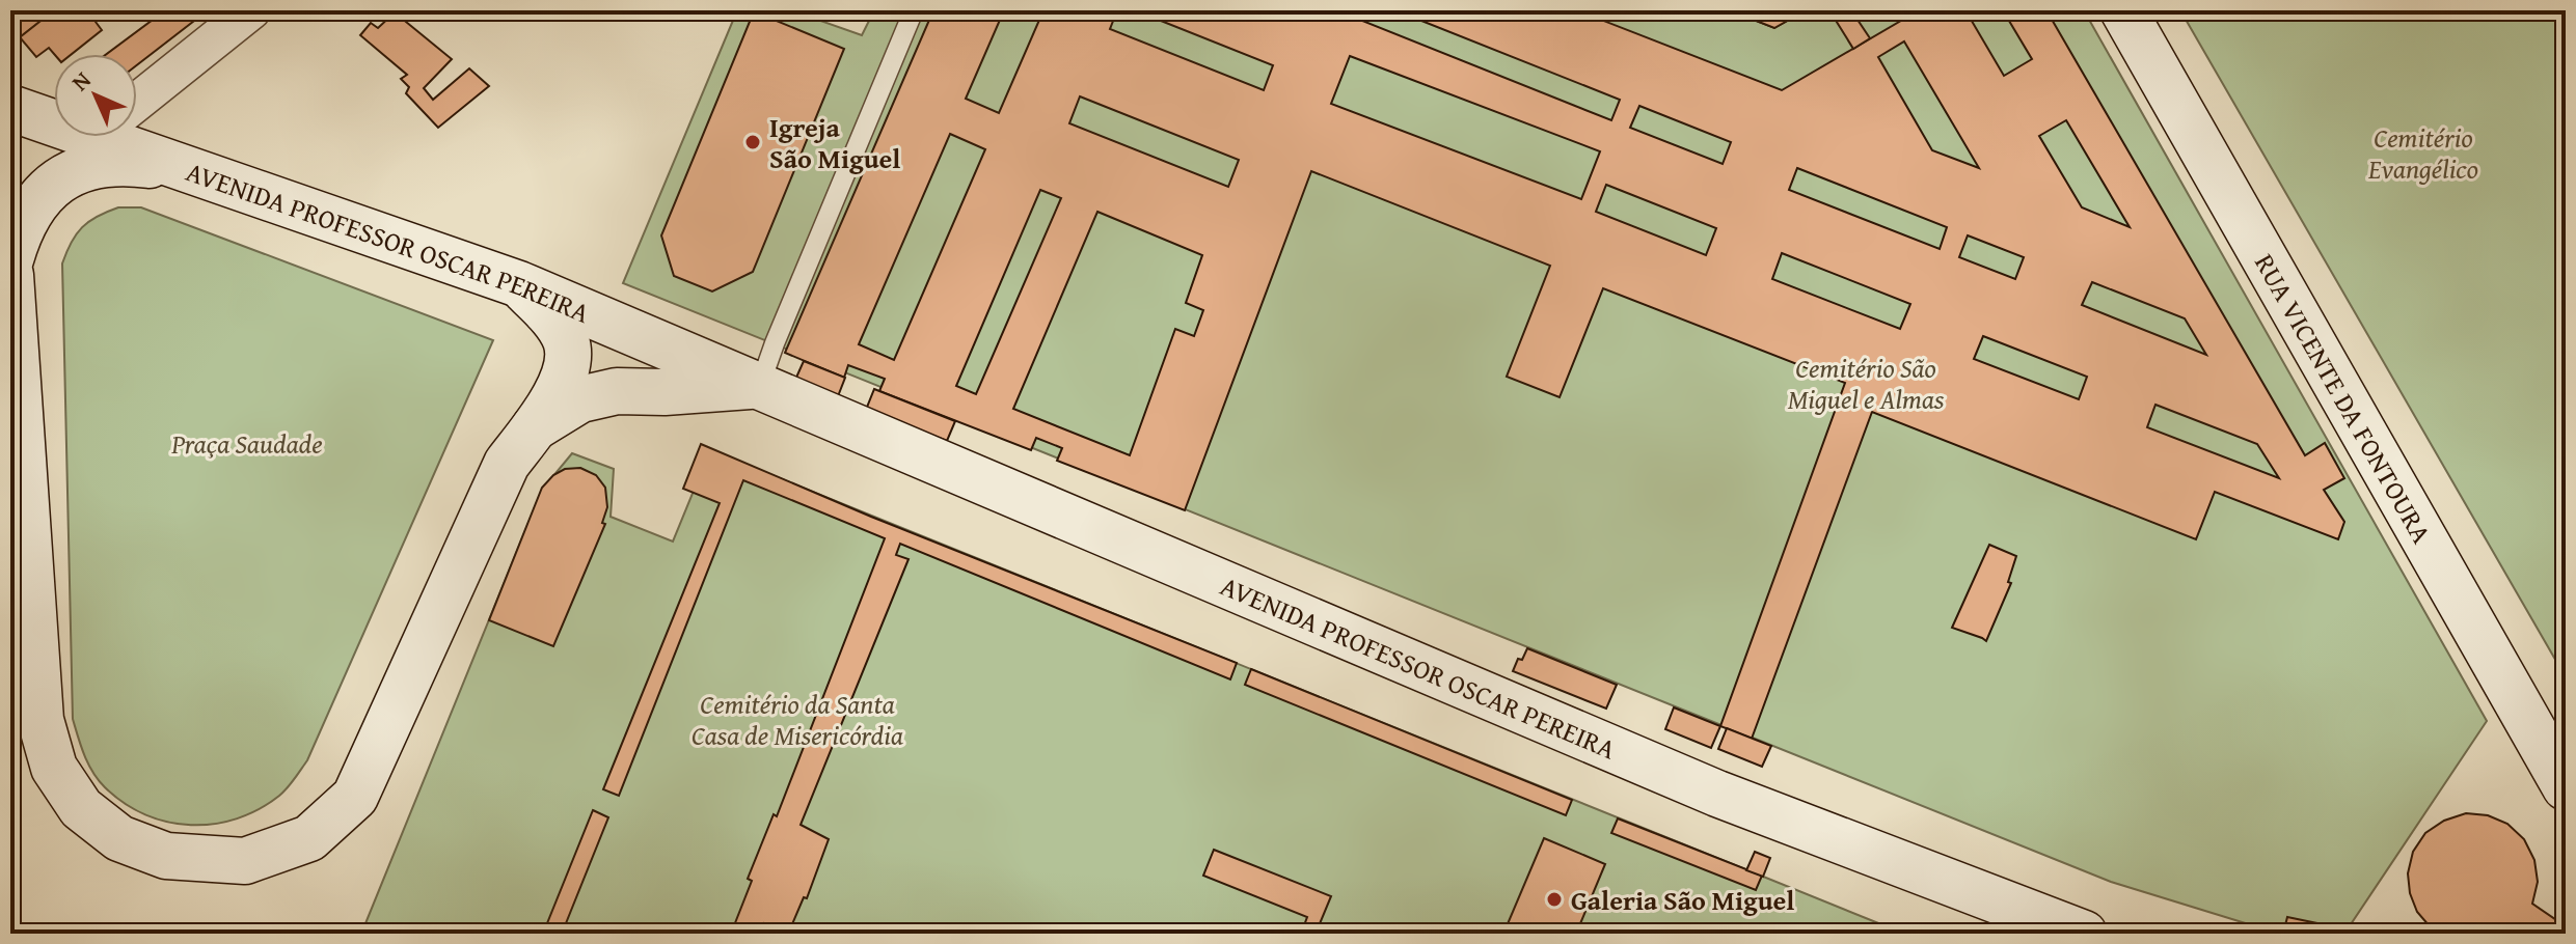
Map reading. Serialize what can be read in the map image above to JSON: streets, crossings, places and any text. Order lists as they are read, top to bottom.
{
  "streets": {
    "main road": ["AVENIDA PROFESSOR OSCAR PEREIRA", "RUA VICENTE DA FONTOURA"]
  },
  "parks": [
    "Cemitério Evangélico",
    "Cemitério São Miguel e Almas",
    "Praça Saudade",
    "Cemitério da Santa Casa de Misericórdia"
  ],
  "places": ["Igreja São Miguel", "Galeria São Miguel"],
  "north": "top left"
}
